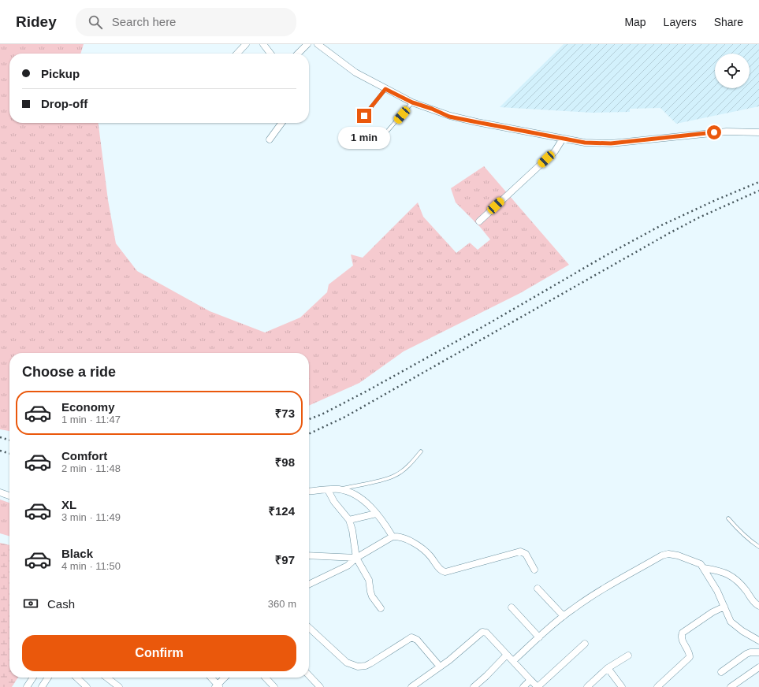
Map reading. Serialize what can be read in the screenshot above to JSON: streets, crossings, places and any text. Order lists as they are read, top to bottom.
{
  "page": {
    "header": "Ridey",
    "search": "Search here",
    "nav": ["Map", "Layers", "Share"],
    "banner": ["Pickup", "Drop-off"],
    "bubble": "1 min",
    "heading": "Choose a ride",
    "list": [
      {
        "name": "Economy",
        "note": "1 min · 11:47",
        "value": "₹73"
      },
      {
        "name": "Comfort",
        "note": "2 min · 11:48",
        "value": "₹98"
      },
      {
        "name": "XL",
        "note": "3 min · 11:49",
        "value": "₹124"
      },
      {
        "name": "Black",
        "note": "4 min · 11:50",
        "value": "₹97"
      }
    ],
    "pay": ["Cash", "360 m"],
    "buttons": "Confirm"
  }
}
